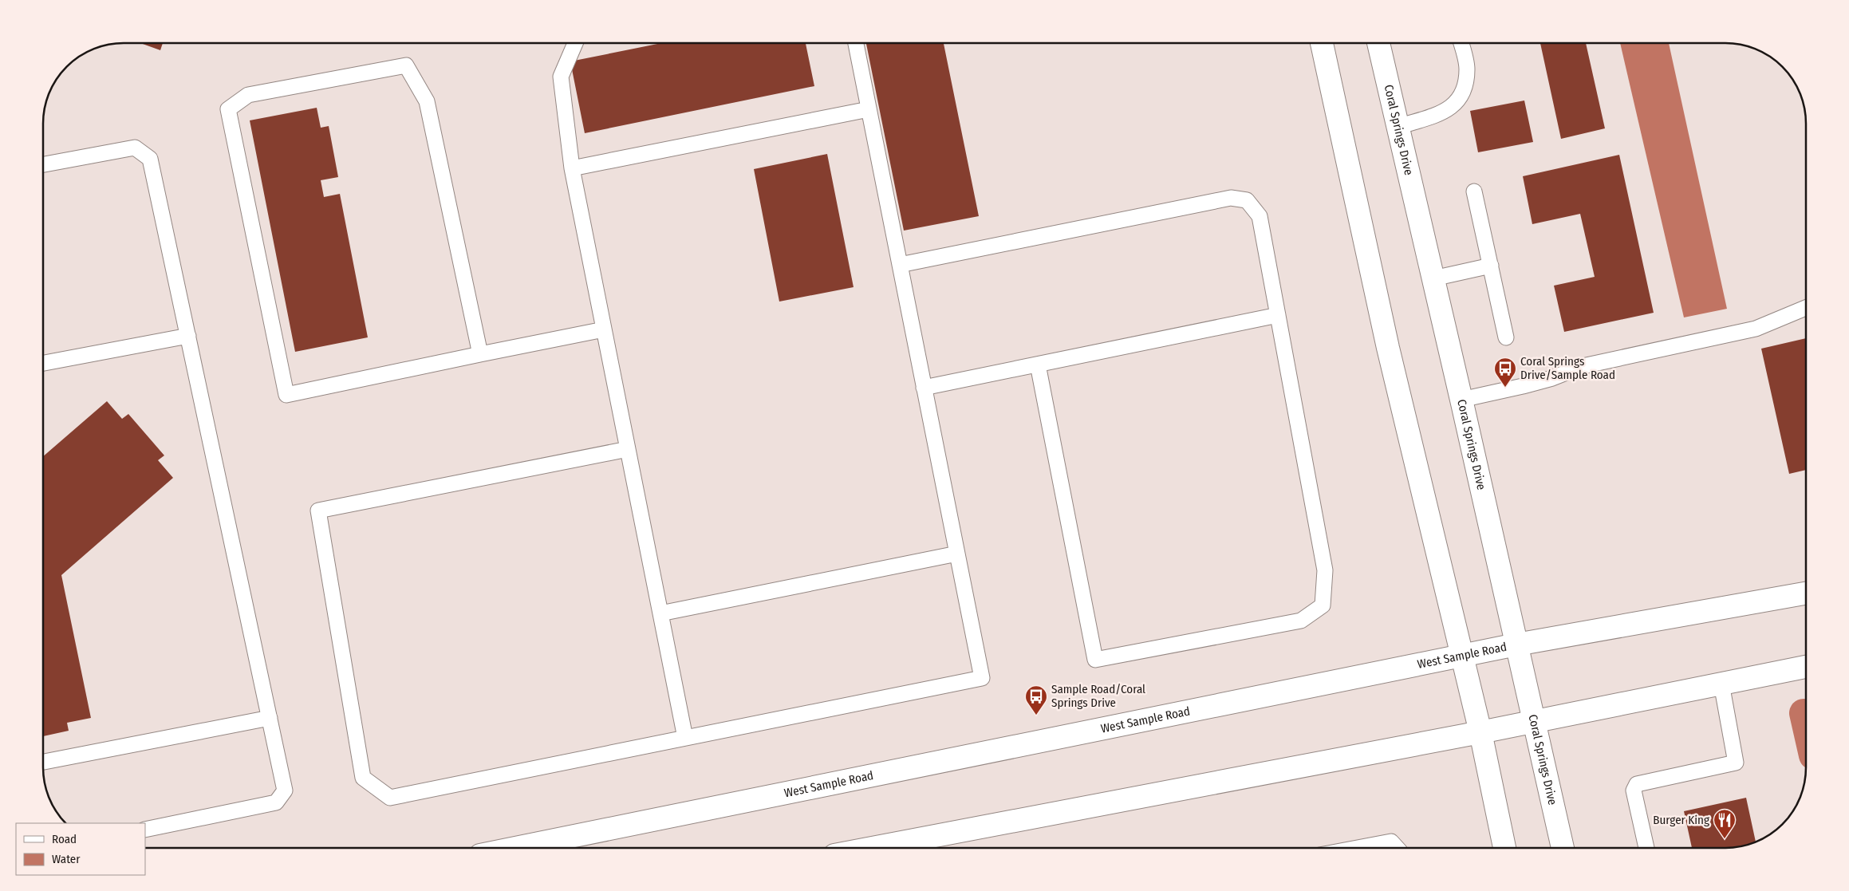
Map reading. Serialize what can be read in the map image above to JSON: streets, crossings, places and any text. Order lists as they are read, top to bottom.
{
  "streets": {
    "main road": ["Coral Springs Drive", "West Sample Road"]
  },
  "crossings": [
    ["Coral Springs Drive", "West Sample Road"]
  ],
  "places": {
    "bus stop": ["Coral Springs Drive/Sample Road", "Sample Road/Coral Springs Drive"],
    "restaurant": ["Burger King"]
  },
  "legend": ["Road", "Water"]
}
